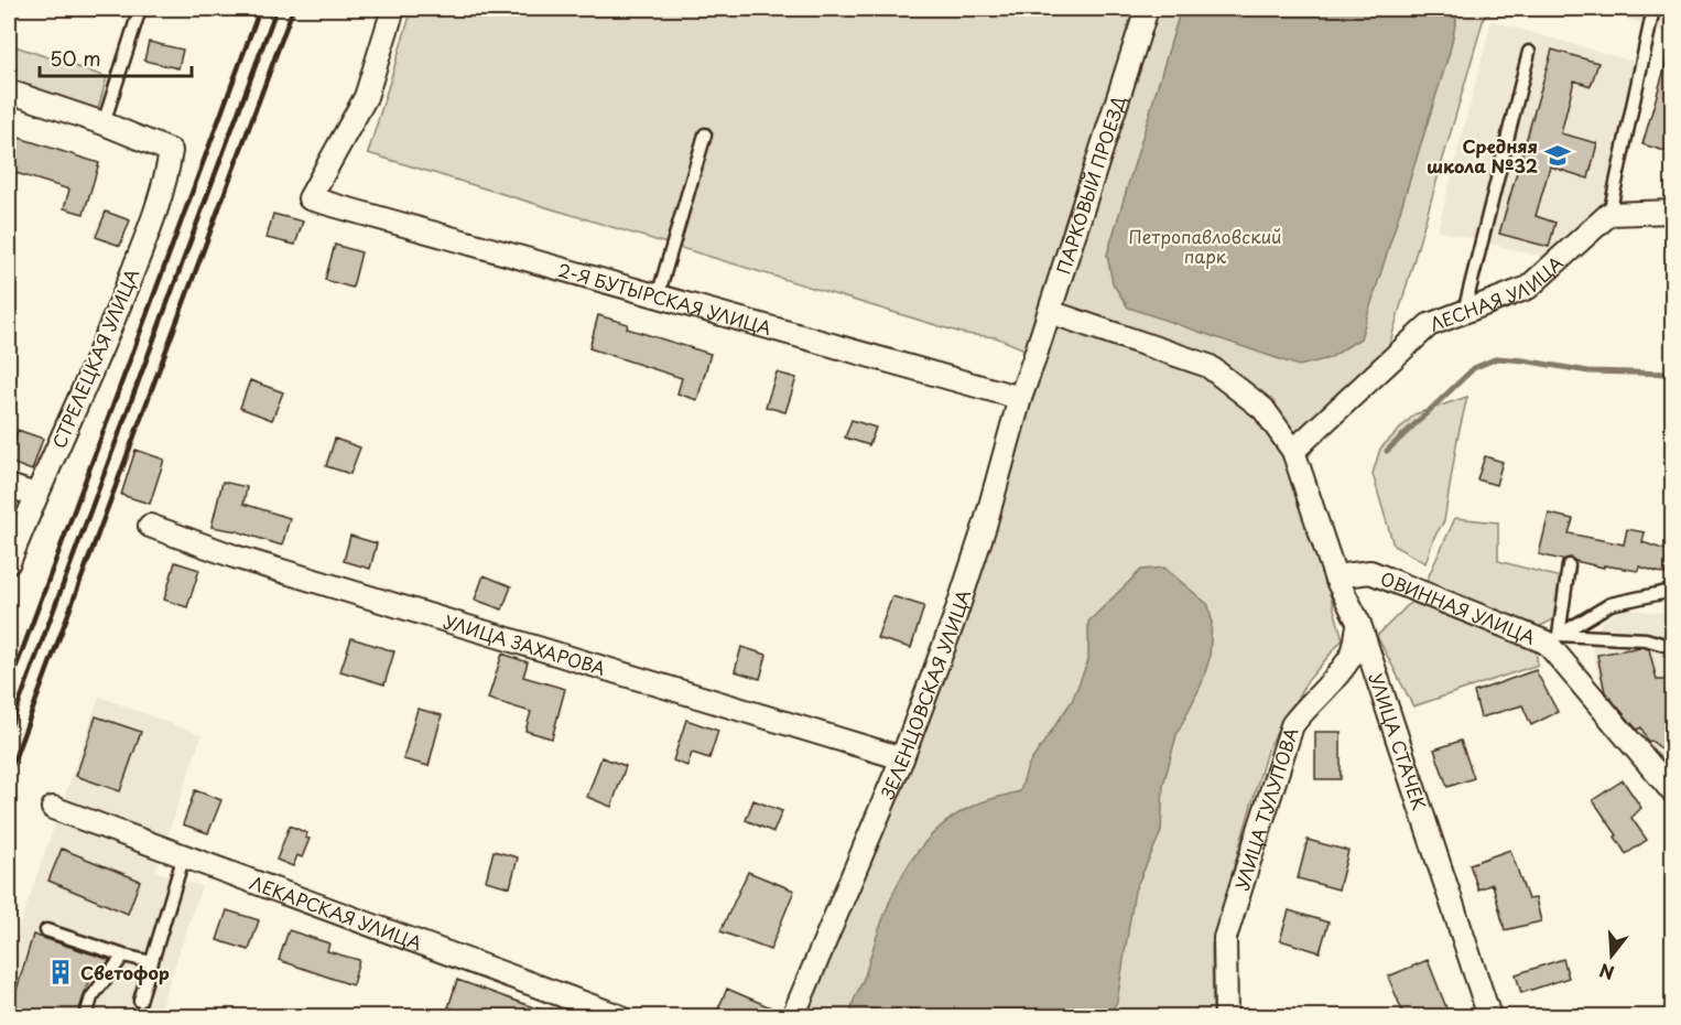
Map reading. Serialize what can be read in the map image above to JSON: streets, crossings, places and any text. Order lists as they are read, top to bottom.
{
  "streets": {
    "street": [
      "ПАРКОВЫЙ ПРОЕЗД",
      "ЛЕСНАЯ УЛИЦА",
      "2-Я БУТЫРСКАЯ УЛИЦА",
      "СТРЕЛЕЦКАЯ УЛИЦА",
      "ОВИННАЯ УЛИЦА",
      "УЛИЦА ЗАХАРОВА",
      "ЗЕЛЕНЦОВСКАЯ УЛИЦА",
      "УЛИЦА СТАЧЕК",
      "УЛИЦА ТУЛУПОВА",
      "ЛЕКАРСКАЯ УЛИЦА"
    ]
  },
  "crossings": [
    ["ПАРКОВЫЙ ПРОЕЗД", "ЗЕЛЕНЦОВСКАЯ УЛИЦА"],
    ["ПАРКОВЫЙ ПРОЕЗД", "УЛИЦА СТАЧЕК"],
    ["ЛЕСНАЯ УЛИЦА", "УЛИЦА СТАЧЕК"],
    ["2-Я БУТЫРСКАЯ УЛИЦА", "ЗЕЛЕНЦОВСКАЯ УЛИЦА"],
    ["ОВИННАЯ УЛИЦА", "УЛИЦА СТАЧЕК"],
    ["УЛИЦА ЗАХАРОВА", "ЗЕЛЕНЦОВСКАЯ УЛИЦА"],
    ["УЛИЦА СТАЧЕК", "УЛИЦА ТУЛУПОВА"]
  ],
  "parks": ["Петропавловский парк"],
  "places": {
    "school or university": ["Средняя школа №32"],
    "building": ["Светофор"]
  },
  "scale_bar": "50 m",
  "north": "bottom"
}
